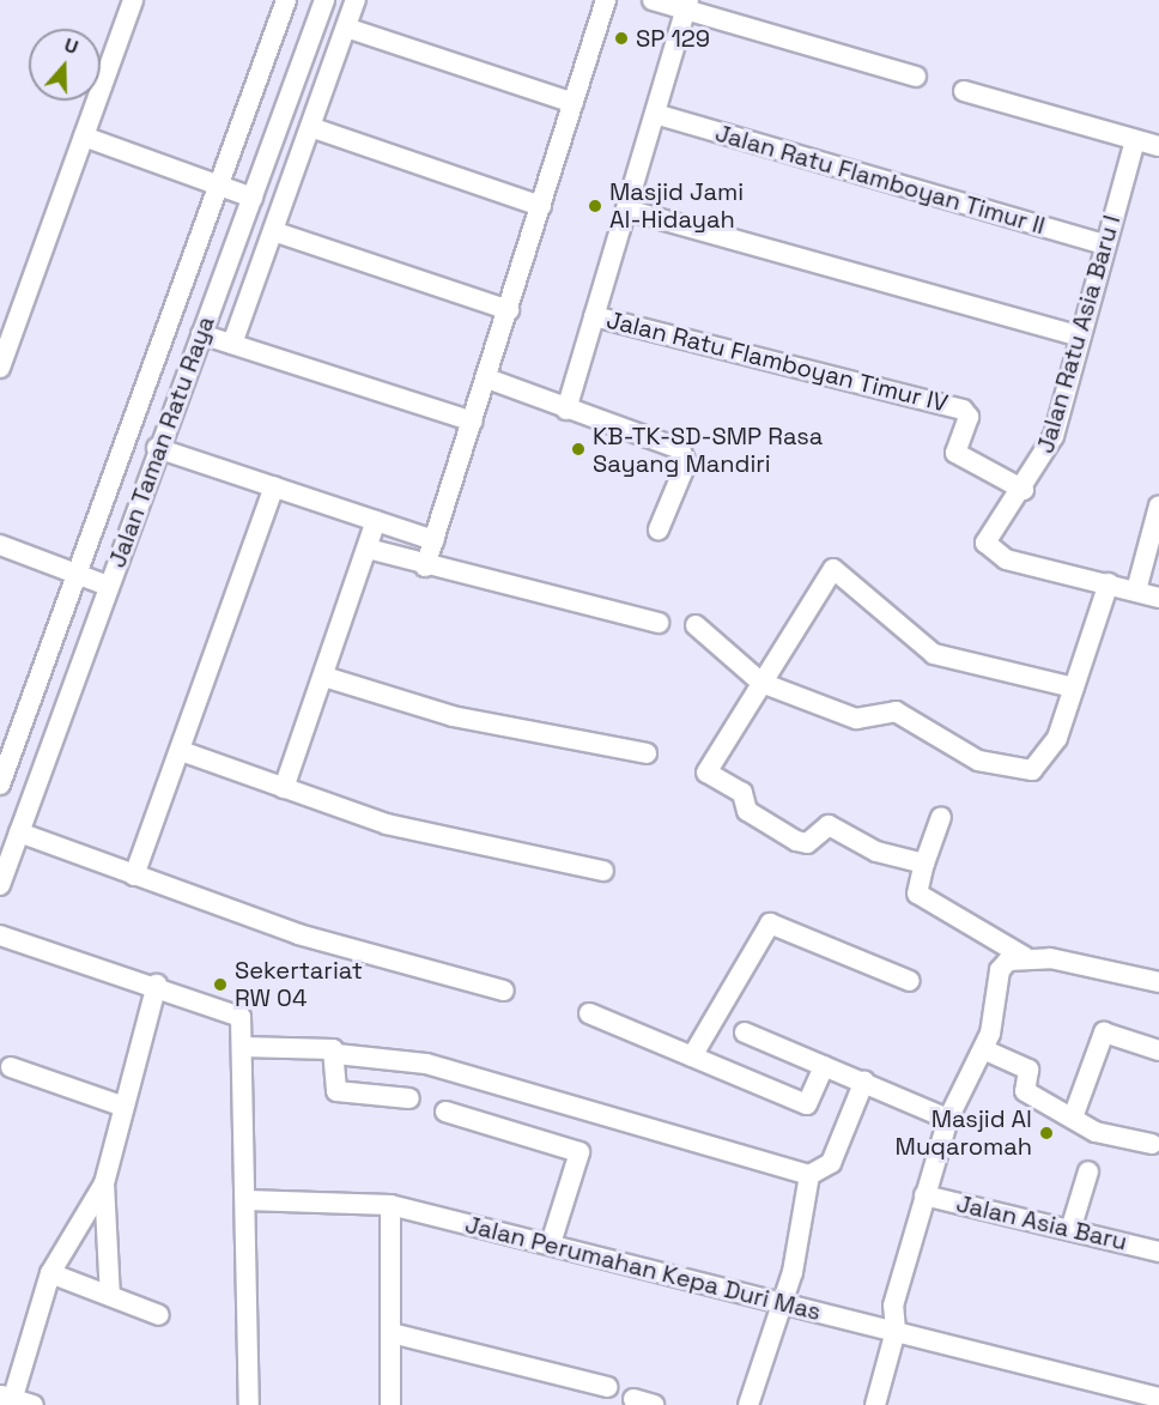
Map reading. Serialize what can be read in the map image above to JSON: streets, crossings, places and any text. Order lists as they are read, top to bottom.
{
  "streets": {
    "street": [
      "Jalan Ratu Flamboyan Timur II",
      "Jalan Ratu Asia Baru I",
      "Jalan Ratu Flamboyan Timur IV",
      "Jalan Taman Ratu Raya",
      "Jalan Asia Baru",
      "Jalan Perumahan Kepa Duri Mas"
    ]
  },
  "crossings": [
    ["Jalan Ratu Flamboyan Timur II", "Jalan Ratu Asia Baru I"],
    ["Jalan Ratu Asia Baru I", "Jalan Ratu Flamboyan Timur IV"]
  ],
  "places": [
    "SP 129",
    "Masjid Jami Al-Hidayah",
    "KB-TK-SD-SMP Rasa Sayang Mandiri",
    "Sekertariat RW 04",
    "Masjid Al Muqaromah"
  ],
  "north": "top"
}
